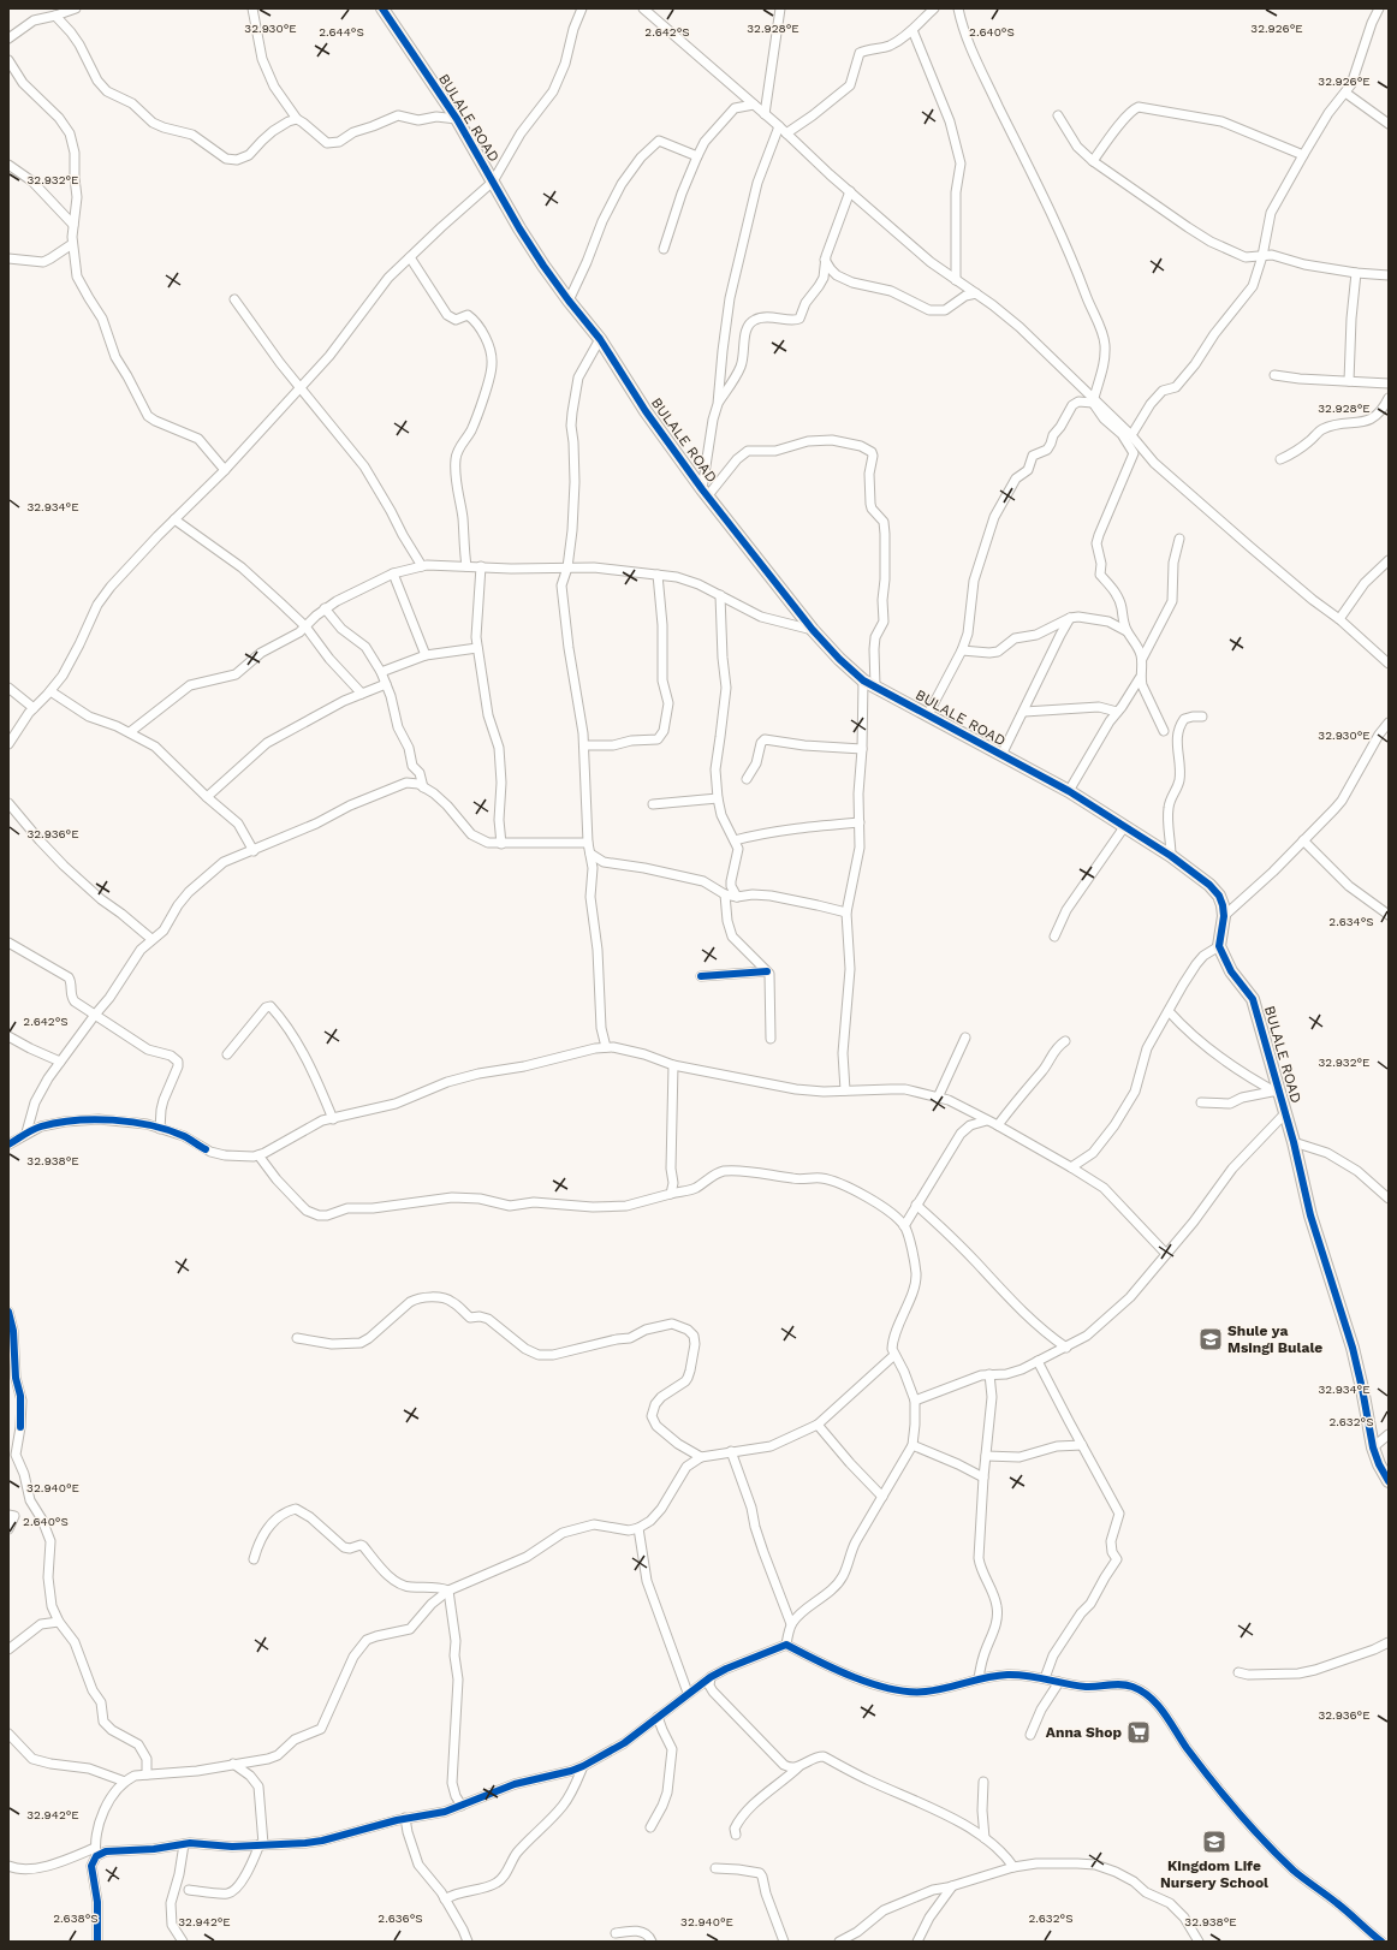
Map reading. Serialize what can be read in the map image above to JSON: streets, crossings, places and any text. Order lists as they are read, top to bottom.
{
  "streets": {
    "street": ["BULALE ROAD"]
  },
  "places": {
    "school or university": ["Shule ya Msingi Bulale", "Kingdom Life Nursery School"],
    "supermarket": ["Anna Shop"]
  },
  "coordinates": [
    "32.928°E",
    "32.930°E",
    "32.926°E",
    "2.640°S",
    "2.644°S",
    "2.642°S",
    "32.932°E",
    "32.934°E",
    "32.936°E",
    "2.634°S",
    "32.938°E",
    "2.632°S",
    "32.940°E",
    "32.942°E",
    "2.638°S",
    "2.636°S"
  ]
}
